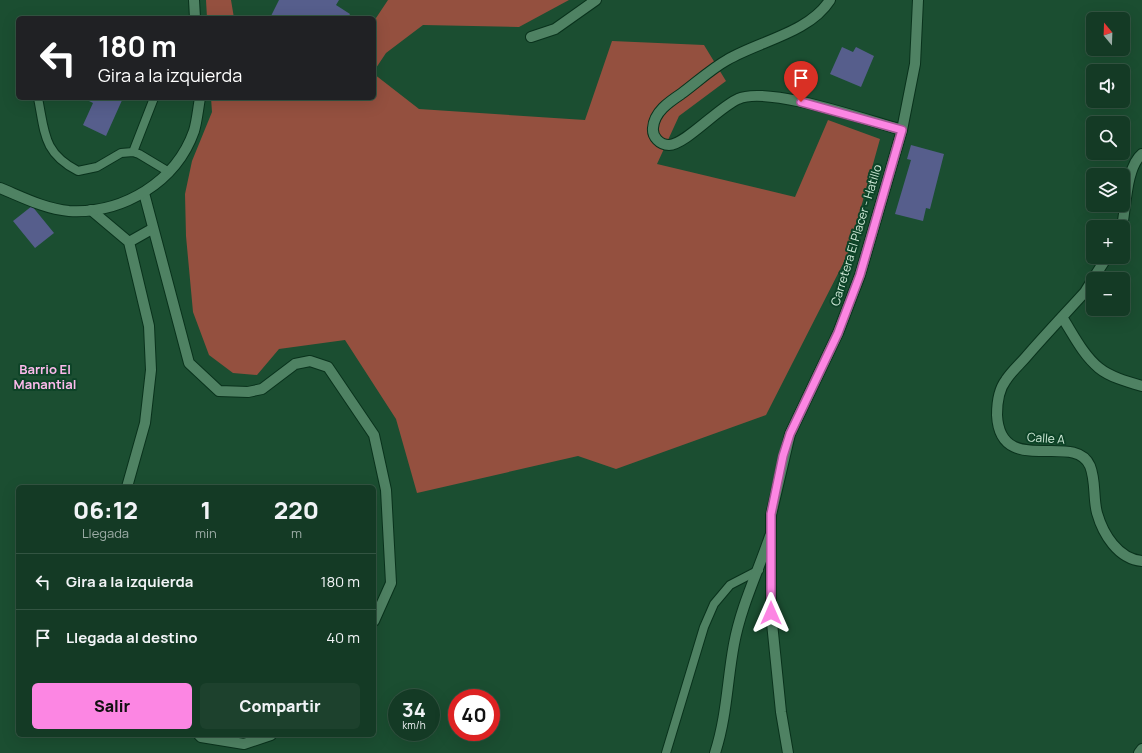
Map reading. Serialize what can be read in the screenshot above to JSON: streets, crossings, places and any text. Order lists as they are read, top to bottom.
{
  "streets": {
    "street": ["Carretera El Placer - Hatillo", "Calle A"]
  },
  "districts": ["Barrio El Manantial"],
  "north": "top",
  "page": {
    "map_buttons": ["+", "−"],
    "turn": ["180 m", "Gira a la izquierda"],
    "eta": [
      "06:12",
      "Llegada",
      "1",
      "min",
      "220",
      "m"
    ],
    "list": [
      {
        "name": "Gira a la izquierda",
        "value": "180 m"
      },
      {
        "name": "Llegada al destino",
        "value": "40 m"
      }
    ],
    "buttons": ["Salir", "Compartir"],
    "speed": "34 km/h",
    "limit": "40"
  }
}
